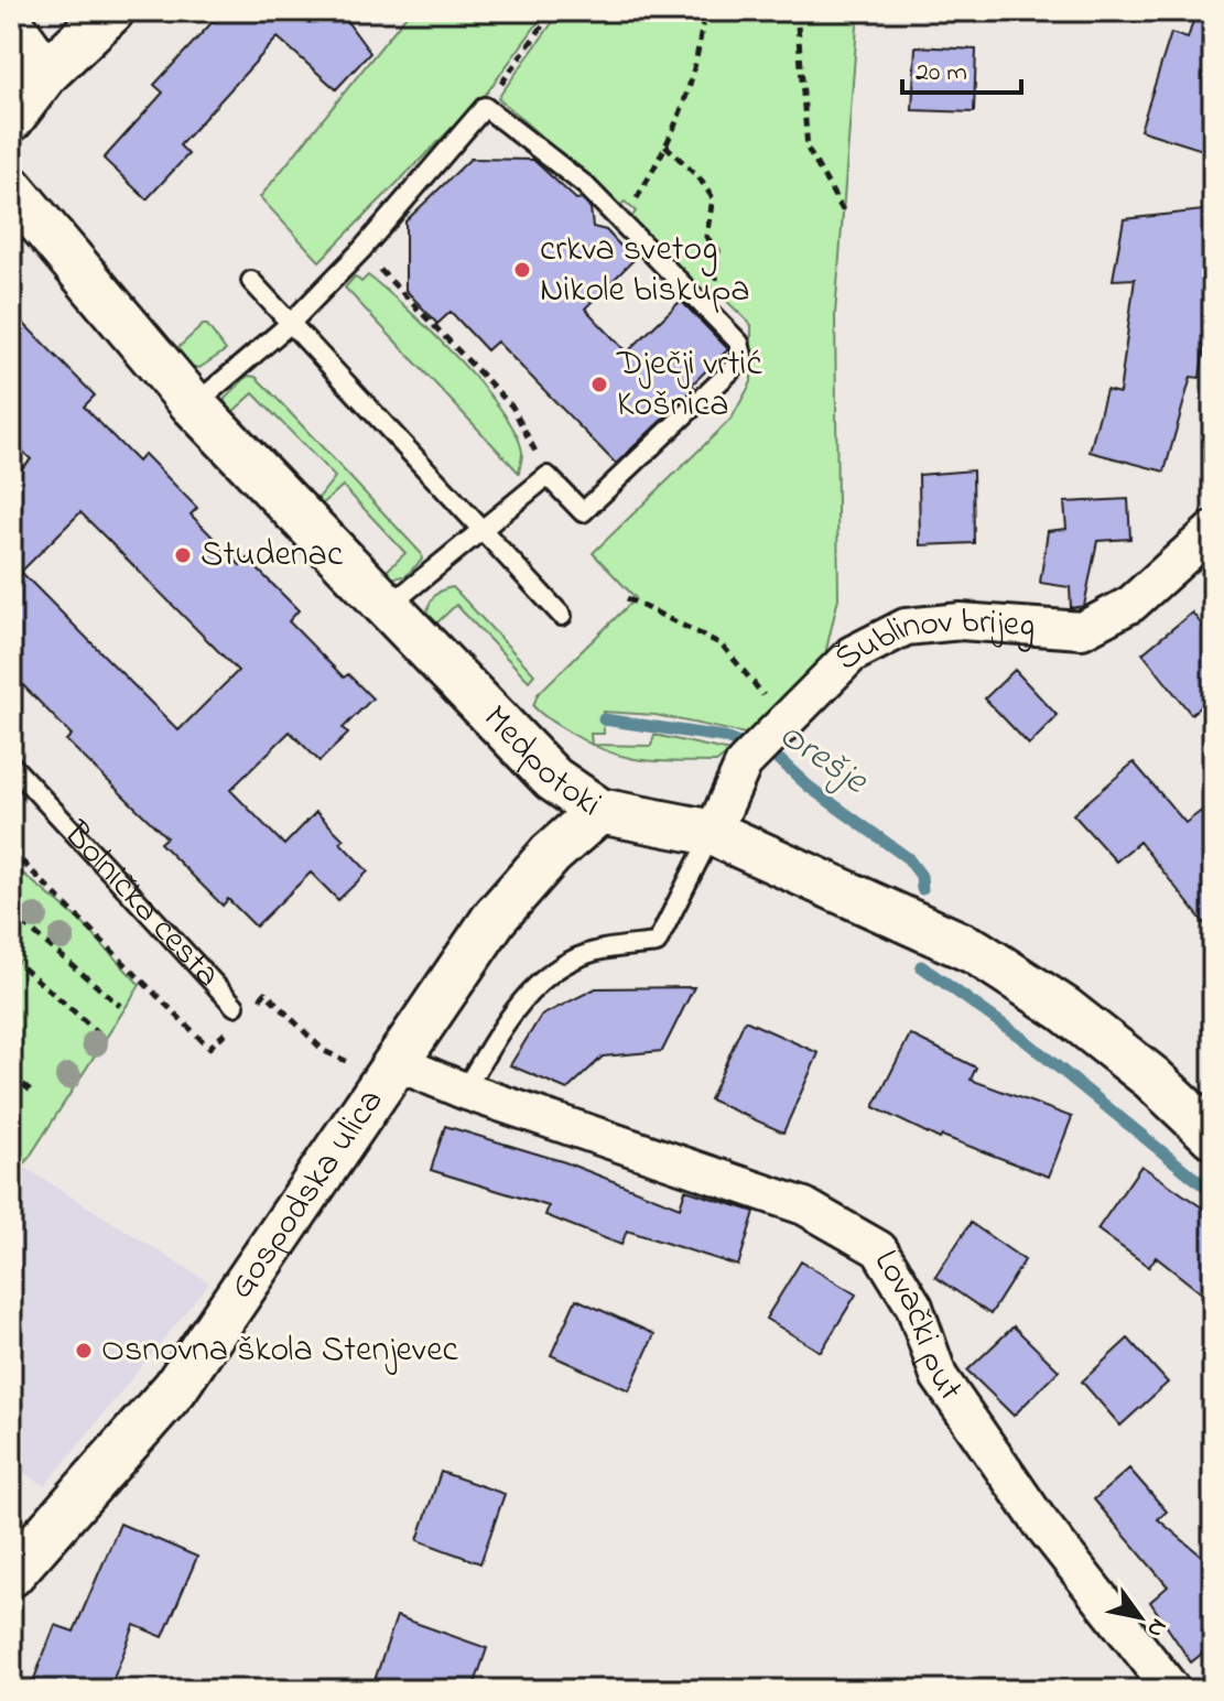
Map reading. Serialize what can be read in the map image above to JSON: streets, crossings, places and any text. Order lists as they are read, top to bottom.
{
  "streets": {
    "street": [
      "Šublinov brijeg",
      "Medpotoki",
      "Gospodska ulica",
      "Lovački put"
    ],
    "lane": ["Bolnička cesta"]
  },
  "crossings": [
    ["Šublinov brijeg", "Medpotoki"],
    ["Medpotoki", "Gospodska ulica"],
    ["Gospodska ulica", "Lovački put"]
  ],
  "water": ["Orešje"],
  "places": [
    "crkva svetog Nikole biskupa",
    "Dječji vrtić Košnica",
    "Studenac",
    "Osnovna škola Stenjevec"
  ],
  "scale_bar": "20 m",
  "north": "bottom right"
}
